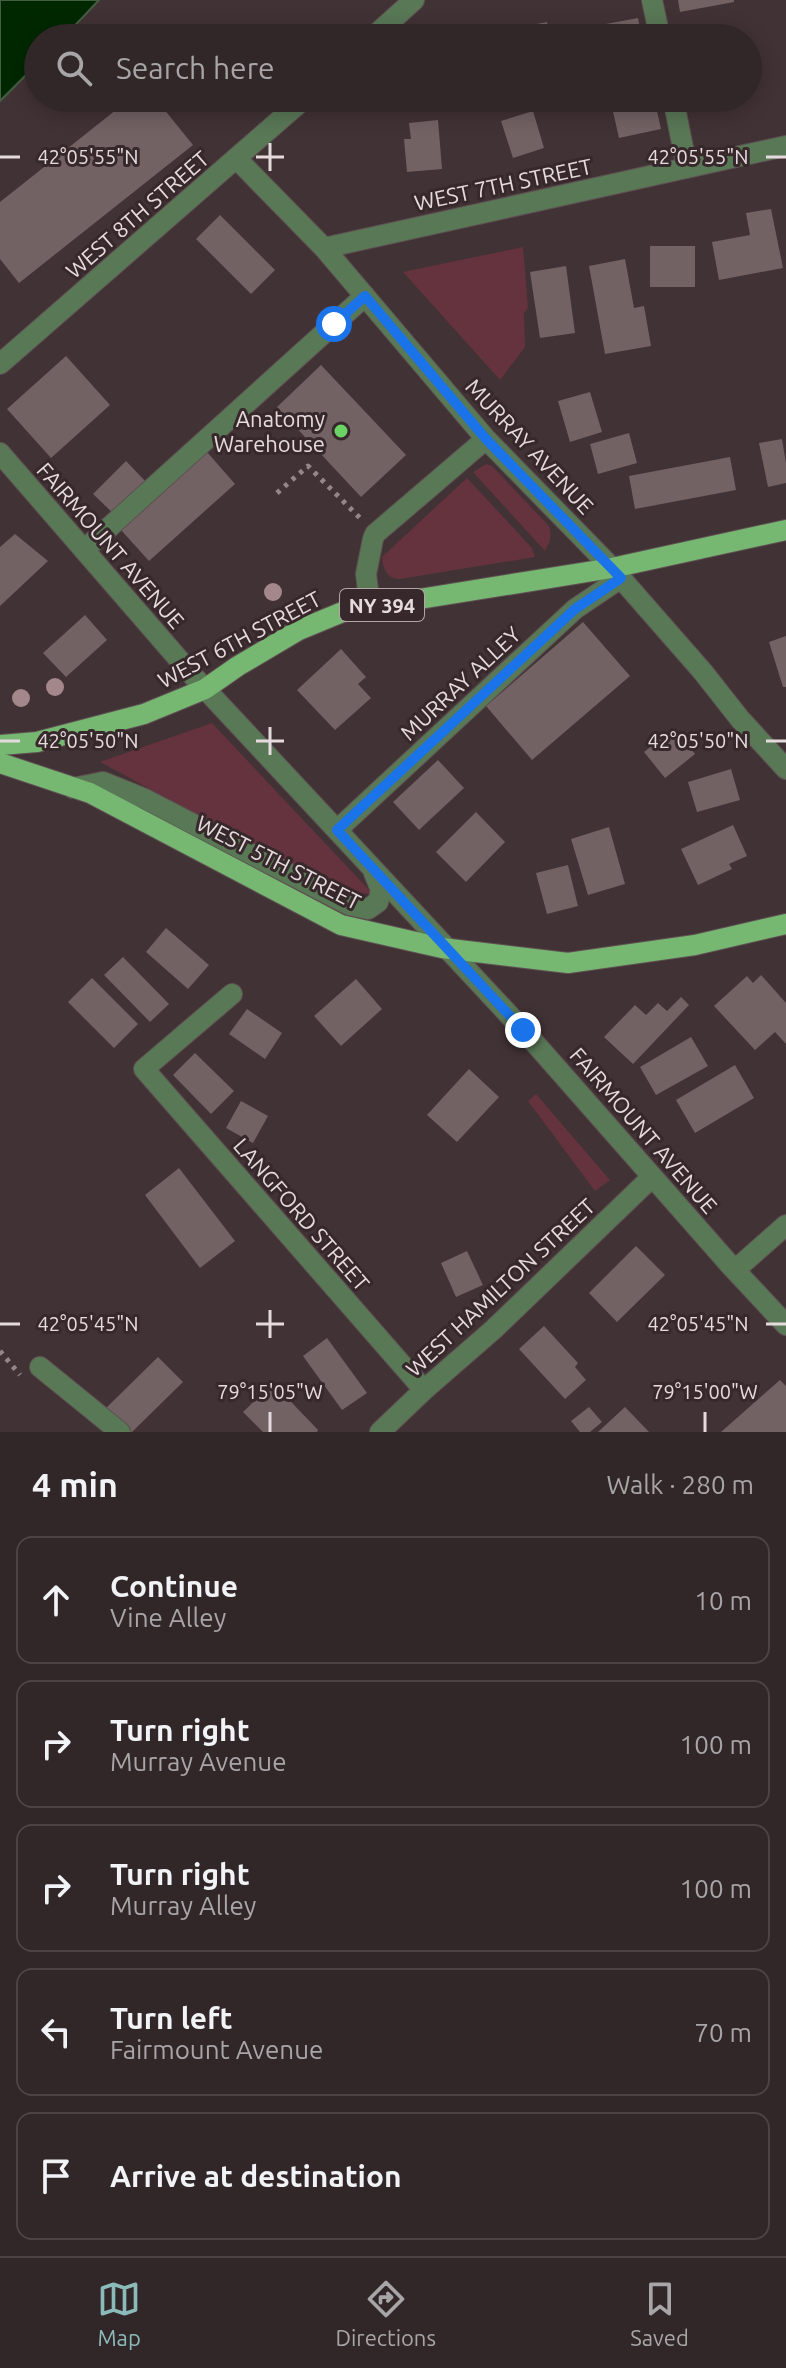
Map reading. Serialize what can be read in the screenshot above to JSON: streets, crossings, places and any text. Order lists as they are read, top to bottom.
{
  "streets": {
    "main road": ["NY 394", "WEST 6TH STREET", "WEST 5TH STREET"],
    "street": [
      "WEST 7TH STREET",
      "WEST 8TH STREET",
      "MURRAY AVENUE",
      "FAIRMOUNT AVENUE",
      "MURRAY ALLEY",
      "LANGFORD STREET",
      "WEST HAMILTON STREET"
    ]
  },
  "crossings": [
    ["WEST 7TH STREET", "MURRAY AVENUE"],
    ["WEST 8TH STREET", "MURRAY AVENUE"],
    ["MURRAY AVENUE", "WEST 6TH STREET"],
    ["MURRAY AVENUE", "MURRAY ALLEY"],
    ["FAIRMOUNT AVENUE", "WEST 6TH STREET"],
    ["FAIRMOUNT AVENUE", "MURRAY ALLEY"],
    ["FAIRMOUNT AVENUE", "WEST 5TH STREET"],
    ["FAIRMOUNT AVENUE", "WEST HAMILTON STREET"],
    ["WEST 6TH STREET", "MURRAY ALLEY"],
    ["LANGFORD STREET", "WEST HAMILTON STREET"]
  ],
  "places": ["Anatomy Warehouse"],
  "page": {
    "search": "Search here",
    "heading": ["4 min", "Walk · 280 m"],
    "list": [
      ["Continue", "Vine Alley", "10 m"],
      ["Turn right", "Murray Avenue", "100 m"],
      ["Turn right", "Murray Alley", "100 m"],
      ["Turn left", "Fairmount Avenue", "70 m"],
      "Arrive at destination"
    ],
    "nav": ["Map", "Directions", "Saved"]
  },
  "coordinates": [
    "42°05'55\"N",
    "42°05'50\"N",
    "42°05'45\"N",
    "79°15'05\"W",
    "79°15'00\"W"
  ]
}
